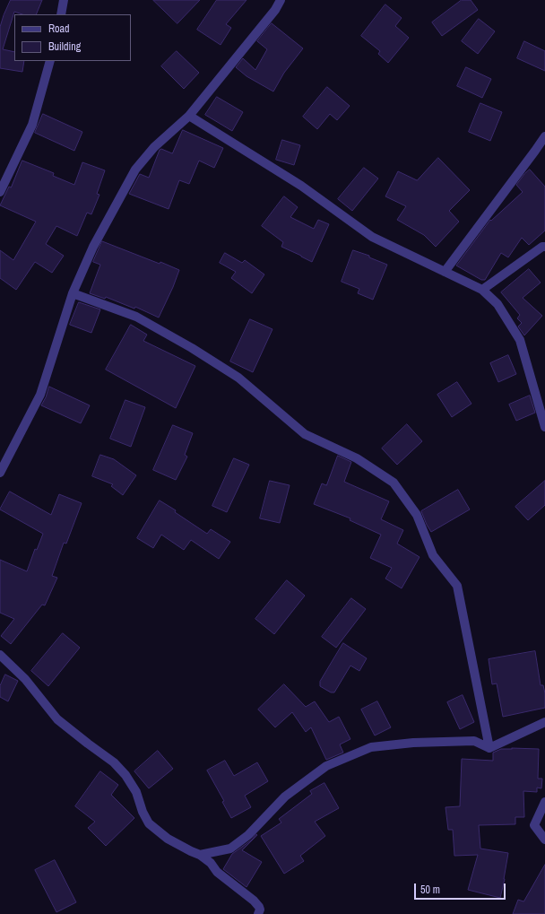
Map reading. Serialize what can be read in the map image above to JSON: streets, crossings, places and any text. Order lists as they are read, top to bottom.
{
  "legend": ["Road", "Building"],
  "scale_bar": "50 m"
}
